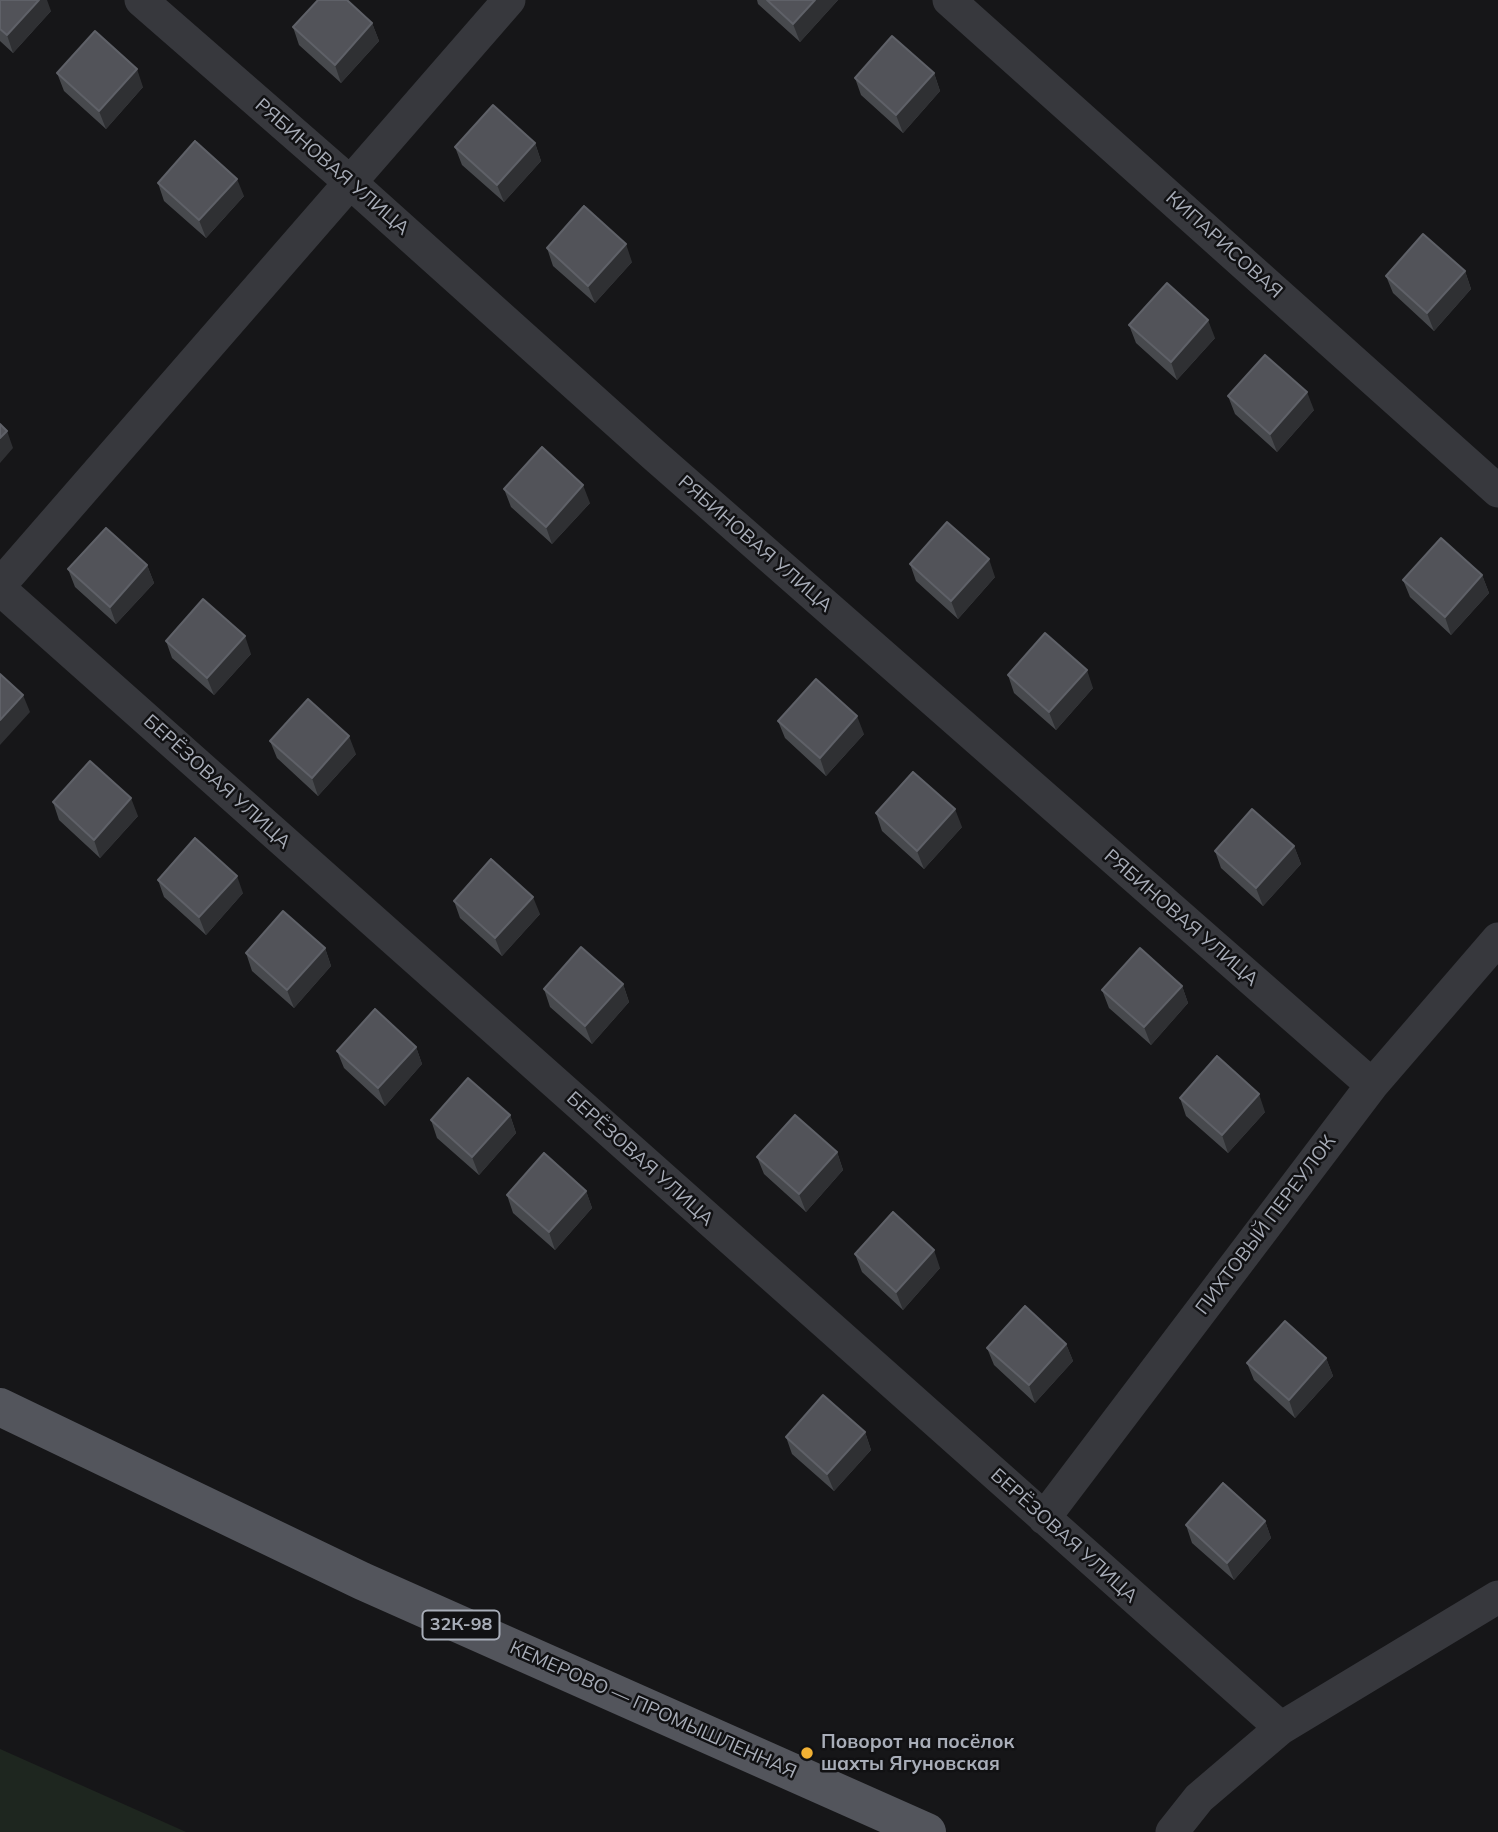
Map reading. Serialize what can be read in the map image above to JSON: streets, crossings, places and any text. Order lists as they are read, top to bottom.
{
  "streets": {
    "main road": ["32К-98", "КЕМЕРОВО — ПРОМЫШЛЕННАЯ"],
    "street": [
      "РЯБИНОВАЯ УЛИЦА",
      "КИПАРИСОВАЯ",
      "БЕРЁЗОВАЯ УЛИЦА",
      "ПИХТОВЫЙ ПЕРЕУЛОК"
    ]
  },
  "crossings": [
    ["РЯБИНОВАЯ УЛИЦА", "ПИХТОВЫЙ ПЕРЕУЛОК"],
    ["БЕРЁЗОВАЯ УЛИЦА", "ПИХТОВЫЙ ПЕРЕУЛОК"]
  ],
  "places": ["Поворот на посёлок шахты Ягуновская"]
}
